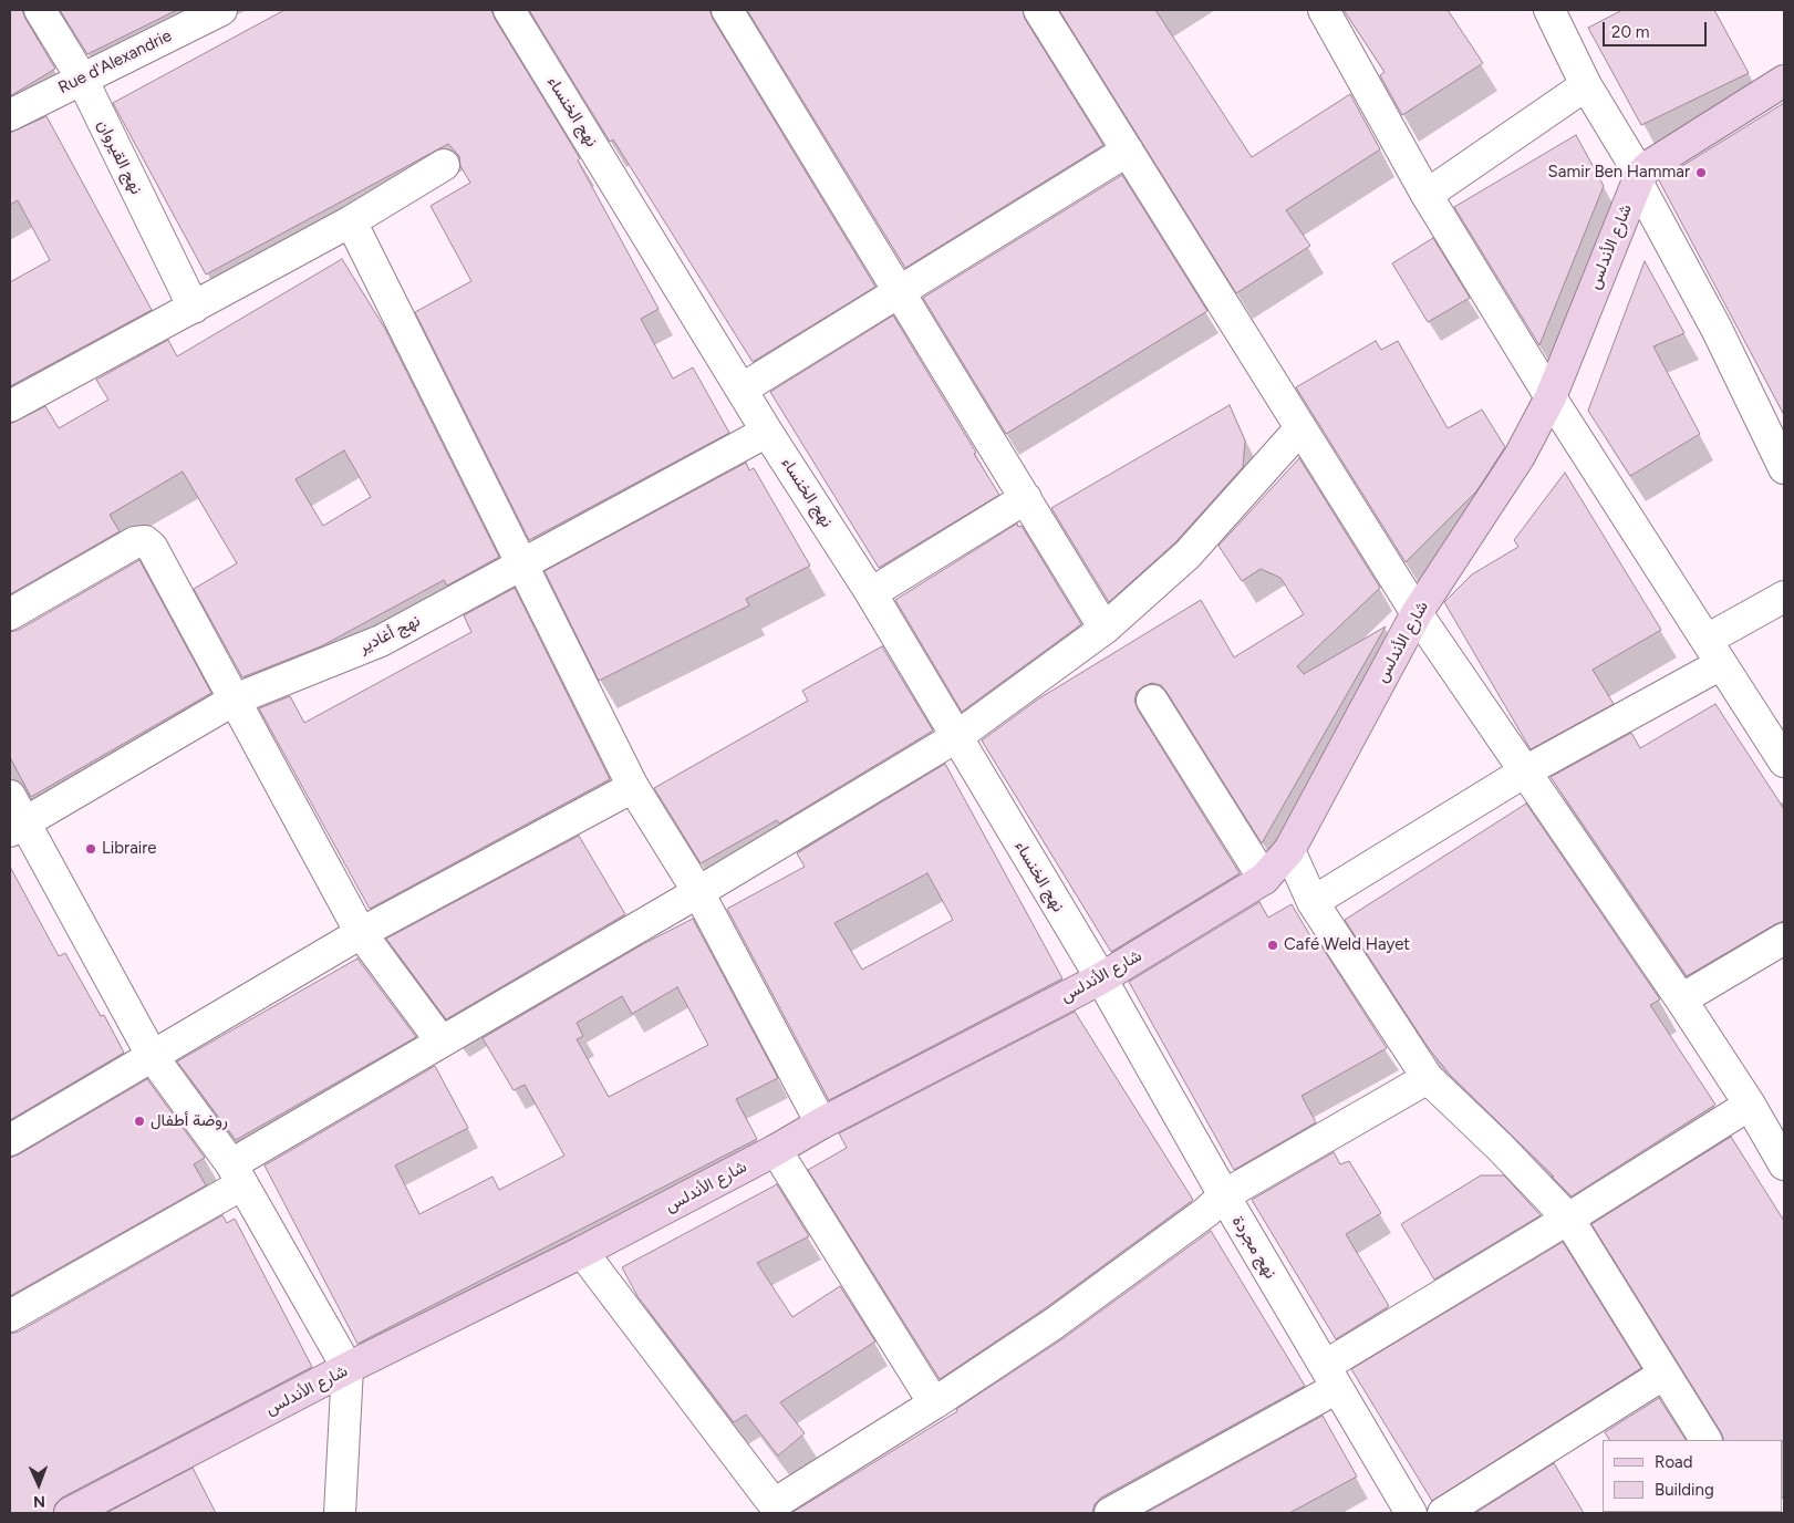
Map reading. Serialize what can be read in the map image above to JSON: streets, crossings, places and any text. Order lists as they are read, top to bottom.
{
  "streets": {
    "street": [
      "Rue d'Alexandrie",
      "نهج الخنساء",
      "نهج القيروان",
      "شارع الأندلس",
      "نهج أغادير",
      "نهج مجردة"
    ]
  },
  "crossings": [
    ["Rue d'Alexandrie", "نهج القيروان"],
    ["نهج الخنساء", "شارع الأندلس"],
    ["نهج الخنساء", "نهج أغادير"],
    ["نهج الخنساء", "نهج مجردة"],
    ["شارع الأندلس", "نهج مجردة"]
  ],
  "places": [
    "Samir Ben Hammar",
    "Libraire",
    "Café Weld Hayet",
    "روضة أطفال"
  ],
  "legend": ["Road", "Building"],
  "scale_bar": "20 m",
  "north": "bottom"
}
